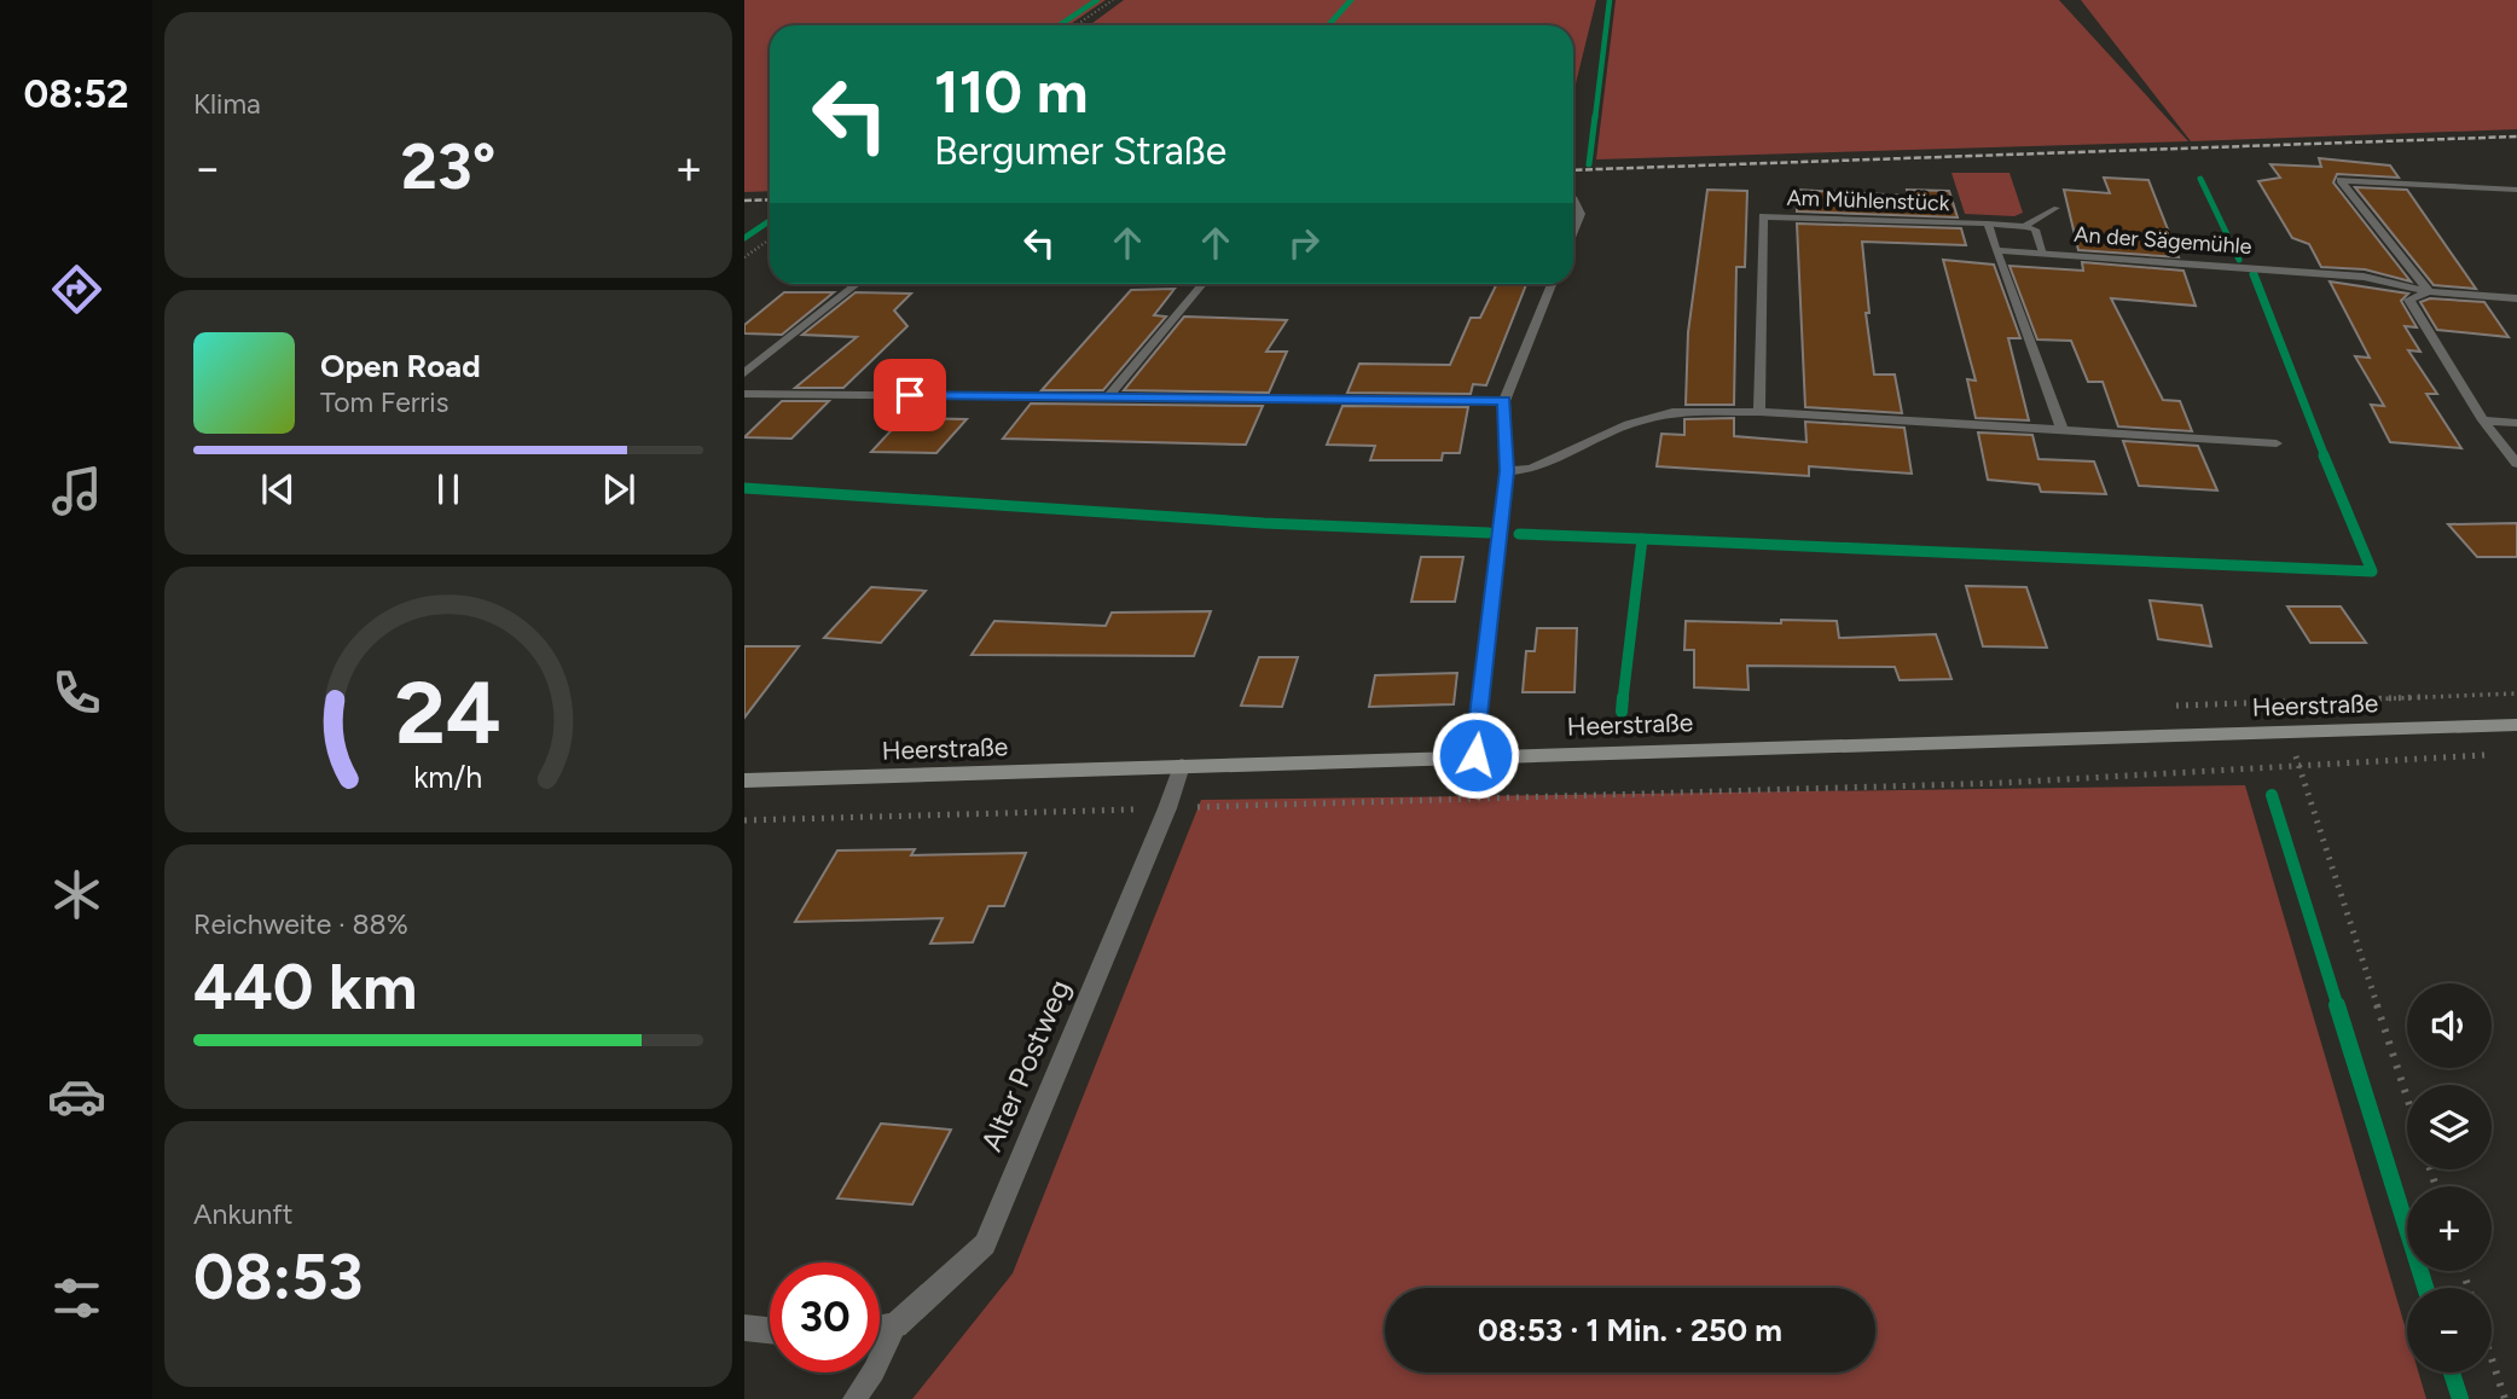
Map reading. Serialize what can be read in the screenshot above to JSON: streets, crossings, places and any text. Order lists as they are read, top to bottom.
{
  "streets": {
    "street": [
      "Am Mühlenstück",
      "An der Sägemühle",
      "Heerstraße",
      "Alter Postweg"
    ]
  },
  "crossings": [
    ["Heerstraße", "Alter Postweg"]
  ],
  "page": {
    "tabs": "08:52",
    "tile": [
      "Klima",
      ["Reichweite · 88%", "440 km"],
      ["Ankunft", "08:53"]
    ],
    "turn": ["110 m", "Bergumer Straße"],
    "heat": ["−", "23°", "+"],
    "song": ["Open Road", "Tom Ferris"],
    "map_buttons": ["+", "−"],
    "limit": "30",
    "trip": "08:53 · 1 Min. · 250 m",
    "gauge": ["24", "km/h"]
  }
}
